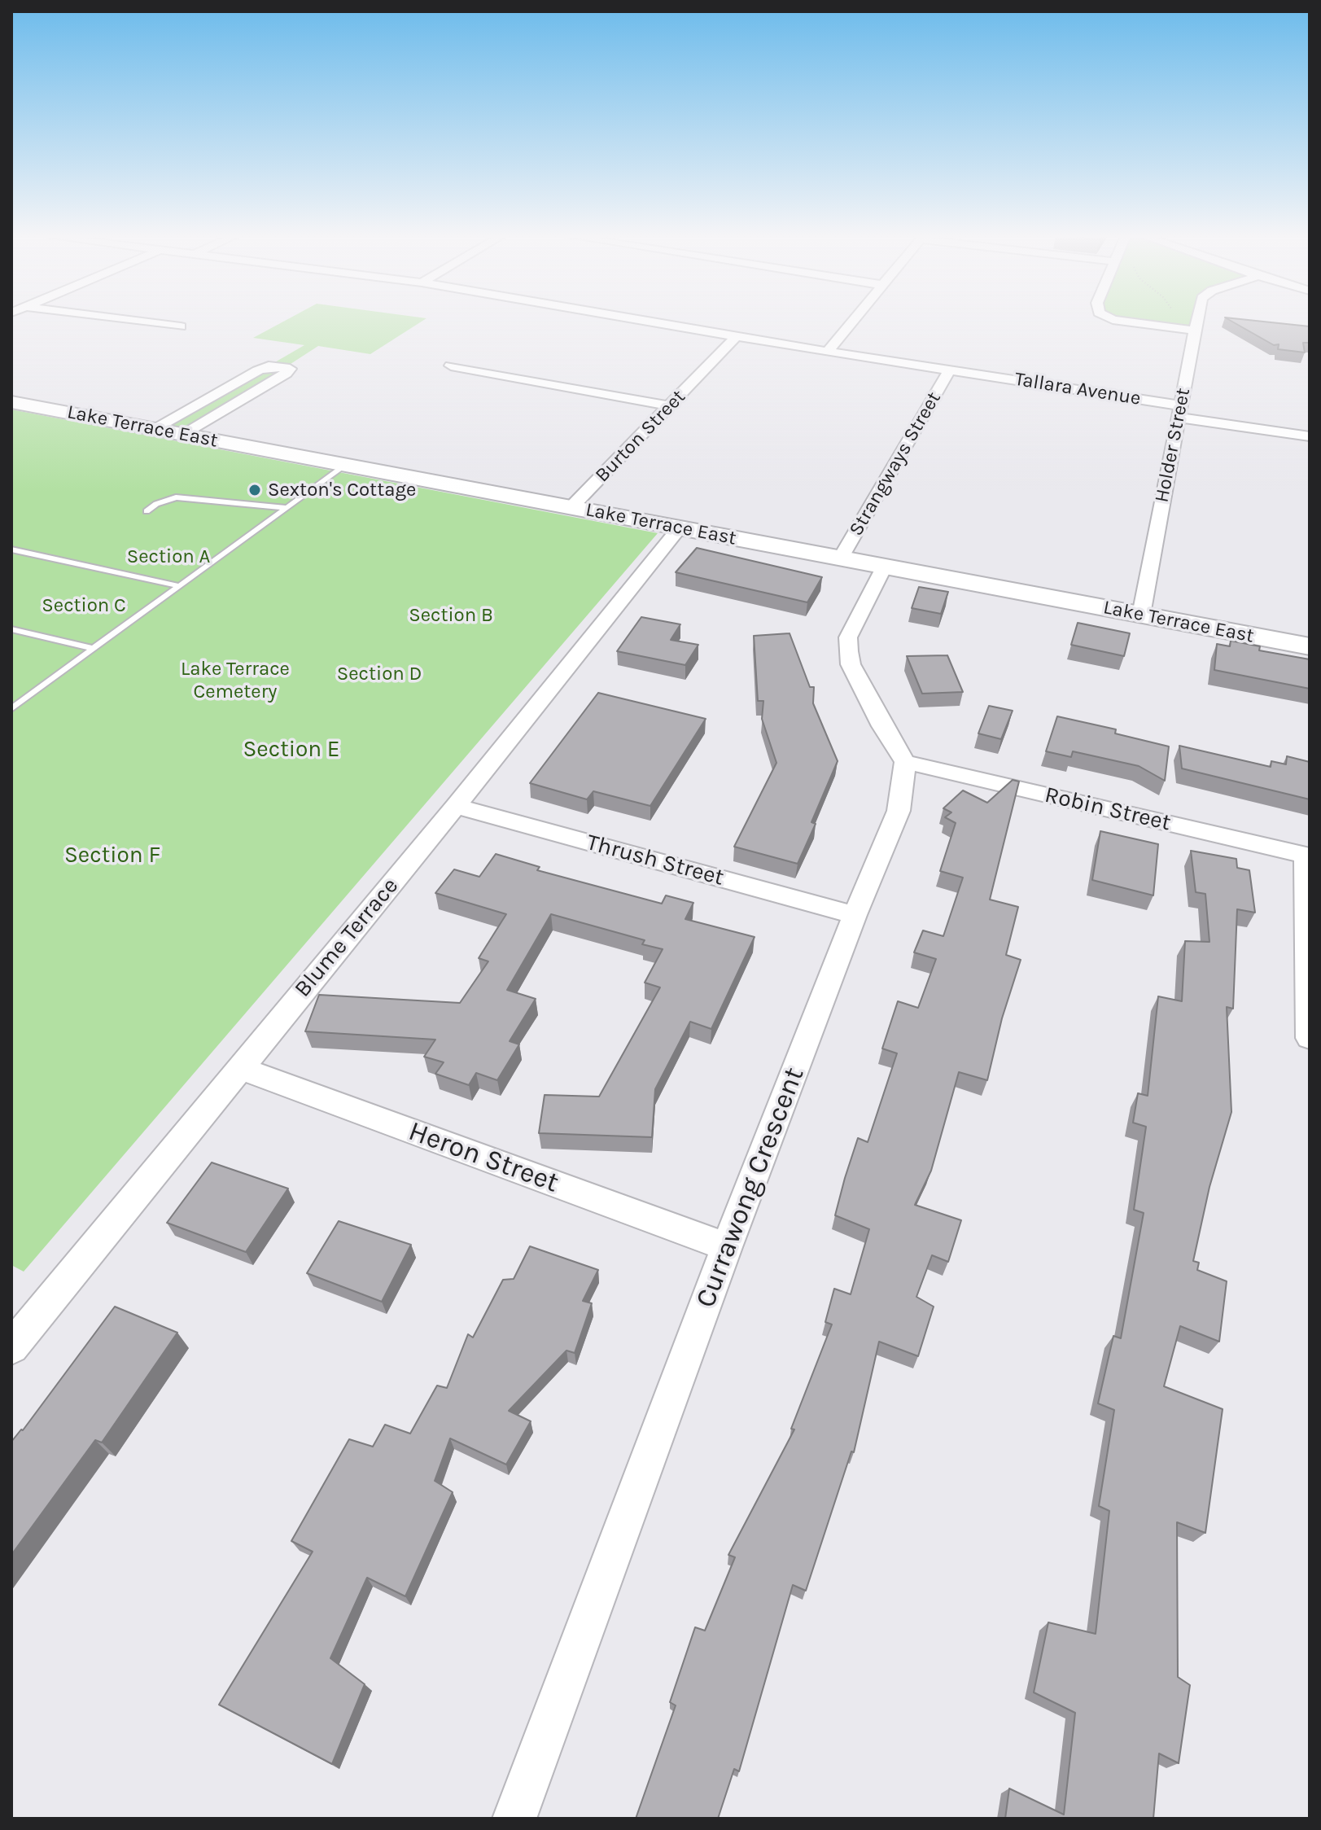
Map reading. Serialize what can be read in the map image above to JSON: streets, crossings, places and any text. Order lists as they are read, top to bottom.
{
  "streets": {
    "street": [
      "Tallara Avenue",
      "Lake Terrace East",
      "Burton Street",
      "Holder Street",
      "Strangways Street",
      "Robin Street",
      "Thrush Street",
      "Blume Terrace",
      "Heron Street",
      "Currawong Crescent"
    ]
  },
  "crossings": [
    ["Tallara Avenue", "Burton Street"],
    ["Tallara Avenue", "Holder Street"],
    ["Tallara Avenue", "Strangways Street"],
    ["Lake Terrace East", "Burton Street"],
    ["Lake Terrace East", "Holder Street"],
    ["Lake Terrace East", "Strangways Street"],
    ["Lake Terrace East", "Blume Terrace"],
    ["Robin Street", "Currawong Crescent"],
    ["Thrush Street", "Blume Terrace"],
    ["Thrush Street", "Currawong Crescent"],
    ["Blume Terrace", "Heron Street"],
    ["Heron Street", "Currawong Crescent"]
  ],
  "parks": [
    "Section A",
    "Section C",
    "Section B",
    "Lake Terrace Cemetery",
    "Section D",
    "Section E",
    "Section F"
  ],
  "places": ["Sexton's Cottage"]
}
